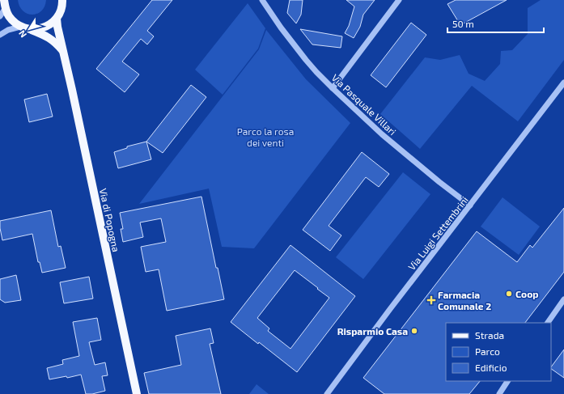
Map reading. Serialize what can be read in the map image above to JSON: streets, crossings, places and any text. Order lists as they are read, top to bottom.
{
  "streets": {
    "main road": ["Via di Popogna"],
    "street": ["Via Pasquale Villari", "Via Luigi Settembrini"]
  },
  "crossings": [
    ["Via Pasquale Villari", "Via Luigi Settembrini"]
  ],
  "parks": ["Parco la rosa dei venti"],
  "places": {
    "other": ["Coop", "Risparmio Casa"],
    "health": ["Farmacia Comunale 2"]
  },
  "legend": ["Strada", "Parco", "Edificio"],
  "scale_bar": "50 m",
  "north": "bottom left"
}
